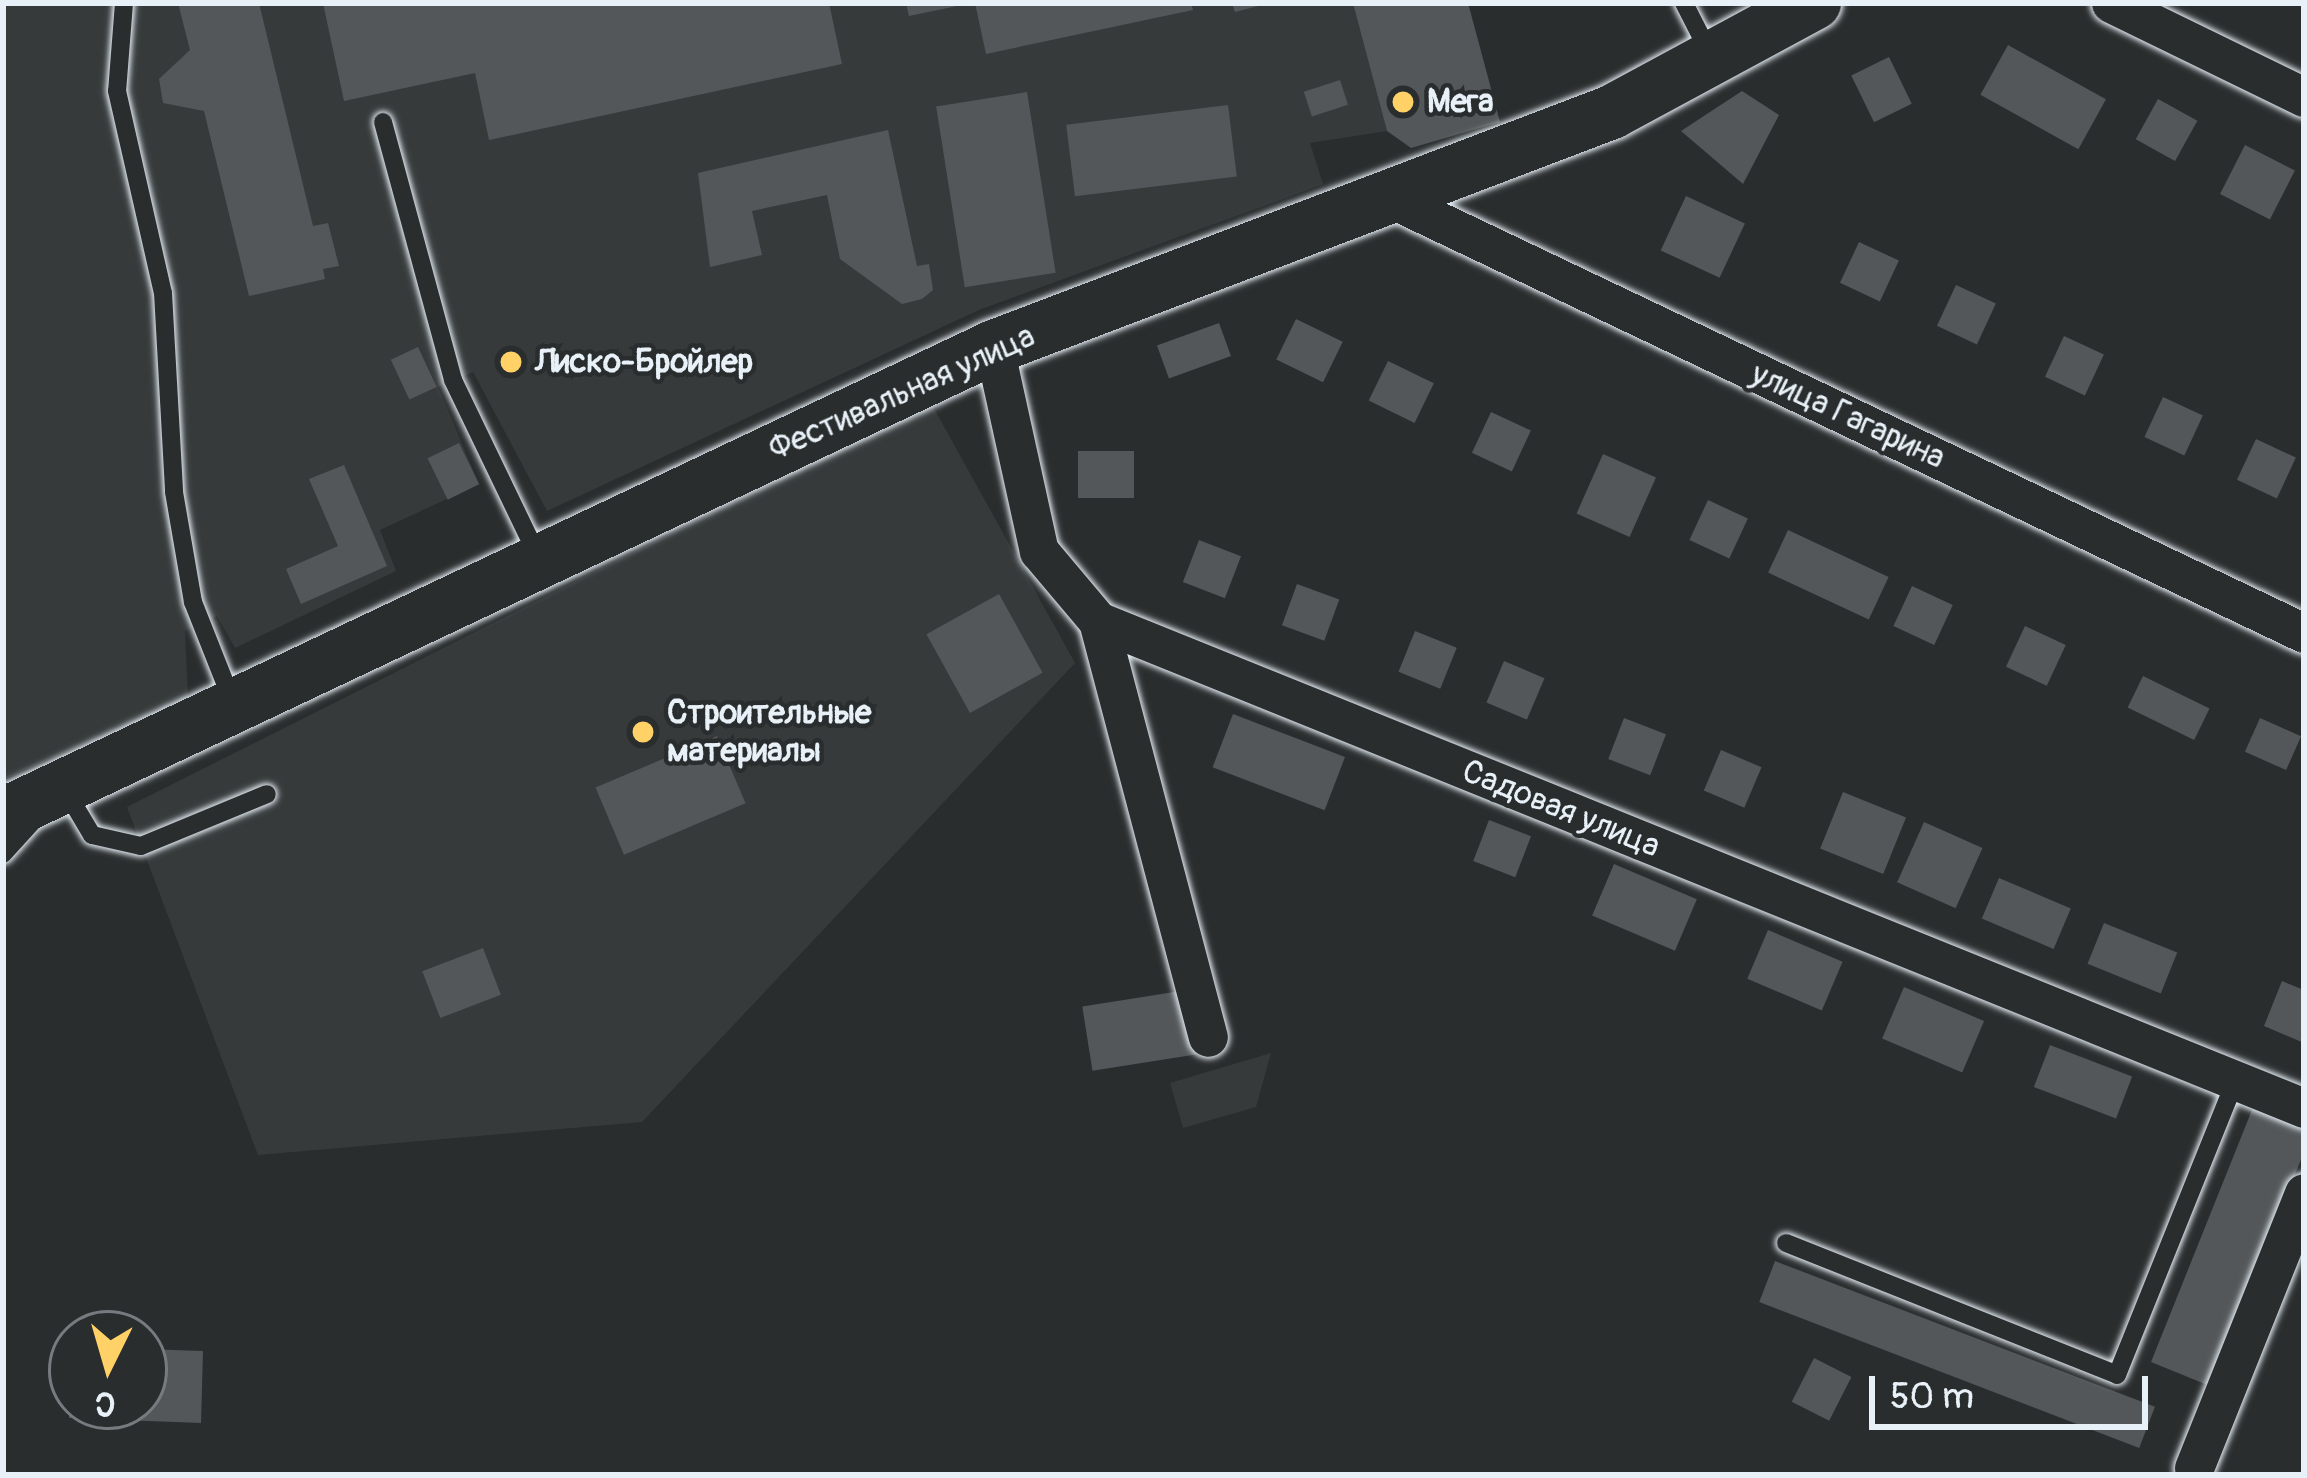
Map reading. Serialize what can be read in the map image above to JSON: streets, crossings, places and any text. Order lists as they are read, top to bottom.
{
  "streets": {
    "main road": ["Фестивальная улица"],
    "street": ["улица Гагарина", "Садовая улица"]
  },
  "crossings": [
    ["Фестивальная улица", "улица Гагарина"],
    ["Фестивальная улица", "Садовая улица"]
  ],
  "places": ["Мега", "Лиско-Бройлер", "Строительные материалы"],
  "scale_bar": "50 m",
  "north": "bottom"
}
